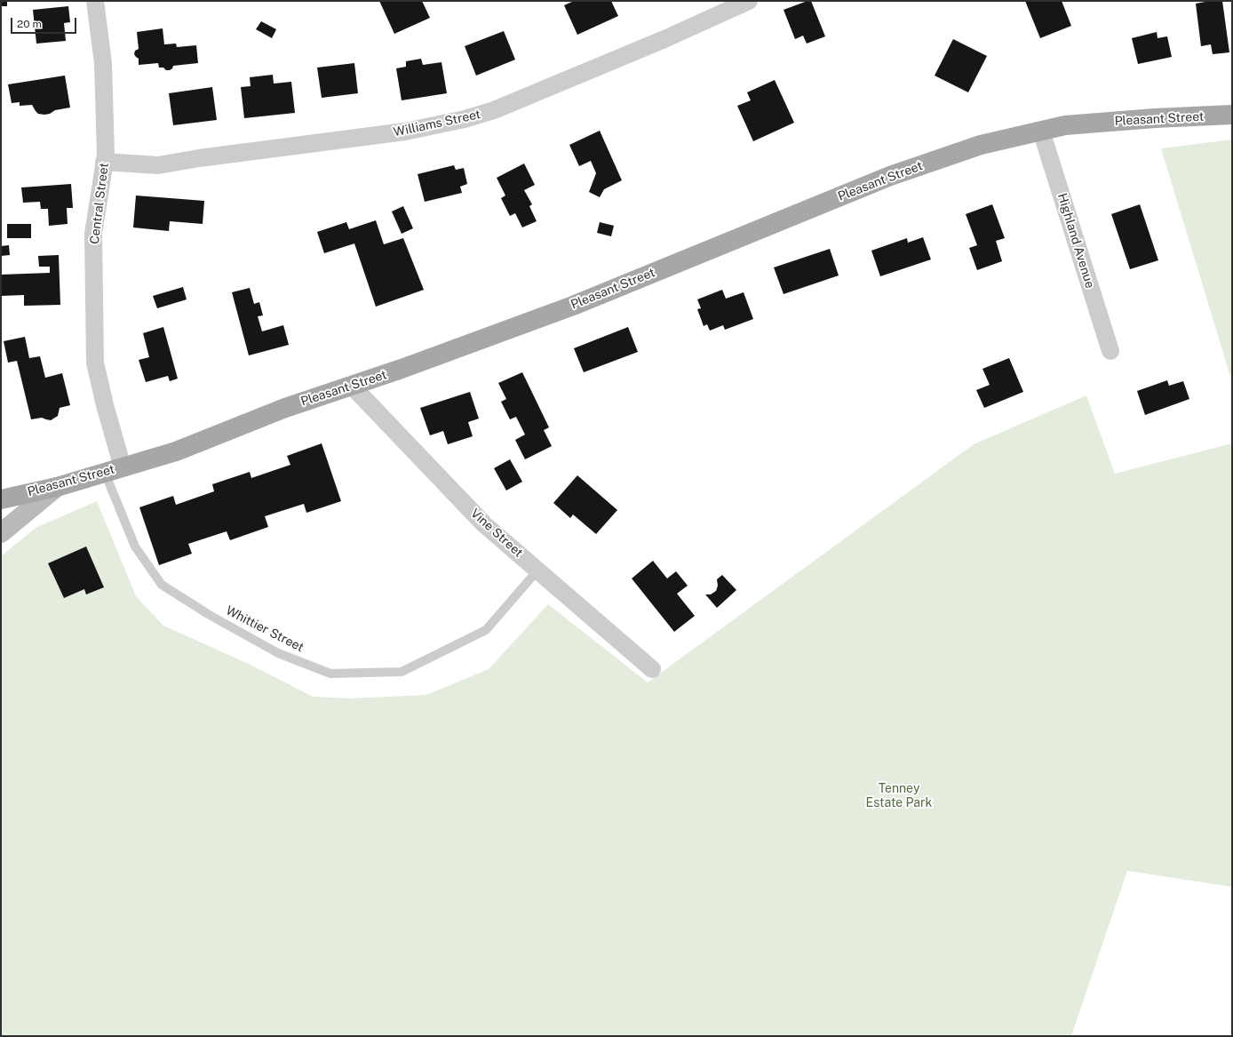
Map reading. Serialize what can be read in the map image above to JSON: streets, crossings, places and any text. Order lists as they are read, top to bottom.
{
  "streets": {
    "main road": ["Pleasant Street"],
    "street": [
      "Williams Street",
      "Central Street",
      "Highland Avenue",
      "Vine Street"
    ],
    "lane": ["Whittier Street"]
  },
  "crossings": [
    ["Pleasant Street", "Central Street"],
    ["Pleasant Street", "Highland Avenue"],
    ["Pleasant Street", "Vine Street"],
    ["Pleasant Street", "Whittier Street"],
    ["Williams Street", "Central Street"],
    ["Vine Street", "Whittier Street"]
  ],
  "parks": ["Tenney Estate Park"],
  "scale_bar": "20 m"
}
